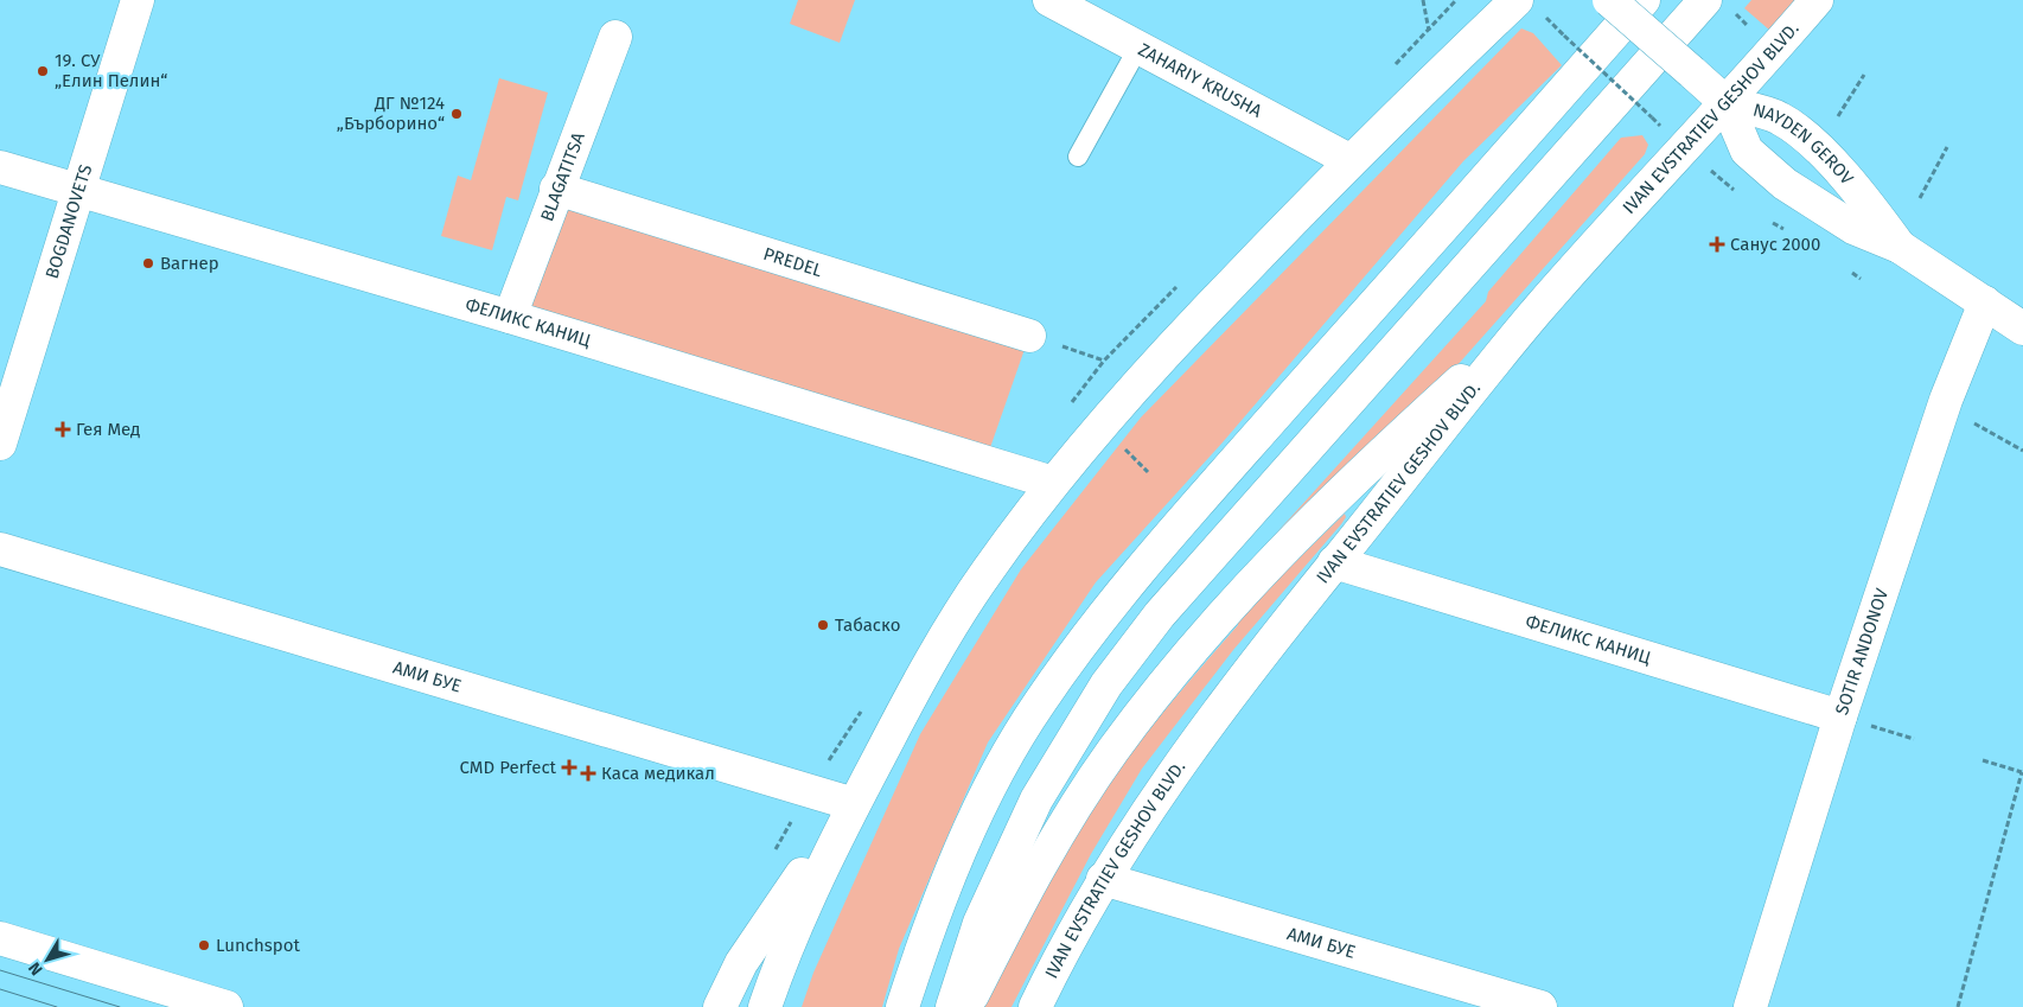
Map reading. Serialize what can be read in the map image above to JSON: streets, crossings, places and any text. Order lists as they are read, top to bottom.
{
  "streets": {
    "main road": [
      "ZAHARIY KRUSHA",
      "IVAN EVSTRATIEV GESHOV BLVD.",
      "NAYDEN GEROV",
      "BLAGATITSA",
      "BOGDANOVETS",
      "PREDEL",
      "ФЕЛИКС КАНИЦ",
      "SOTIR ANDONOV",
      "АМИ БУЕ"
    ]
  },
  "crossings": [
    ["IVAN EVSTRATIEV GESHOV BLVD.", "NAYDEN GEROV"],
    ["IVAN EVSTRATIEV GESHOV BLVD.", "ФЕЛИКС КАНИЦ"],
    ["IVAN EVSTRATIEV GESHOV BLVD.", "АМИ БУЕ"],
    ["NAYDEN GEROV", "SOTIR ANDONOV"],
    ["BLAGATITSA", "PREDEL"],
    ["BLAGATITSA", "ФЕЛИКС КАНИЦ"],
    ["BOGDANOVETS", "ФЕЛИКС КАНИЦ"],
    ["ФЕЛИКС КАНИЦ", "SOTIR ANDONOV"]
  ],
  "places": {
    "other": [
      "19. СУ „Елин Пелин“",
      "ДГ №124 „Бърборино“",
      "Вагнер",
      "Табаско",
      "Lunchspot"
    ],
    "health": [
      "Санус 2000",
      "Гея Мед",
      "CMD Perfect",
      "Каса медикал"
    ]
  },
  "north": "bottom left"
}
